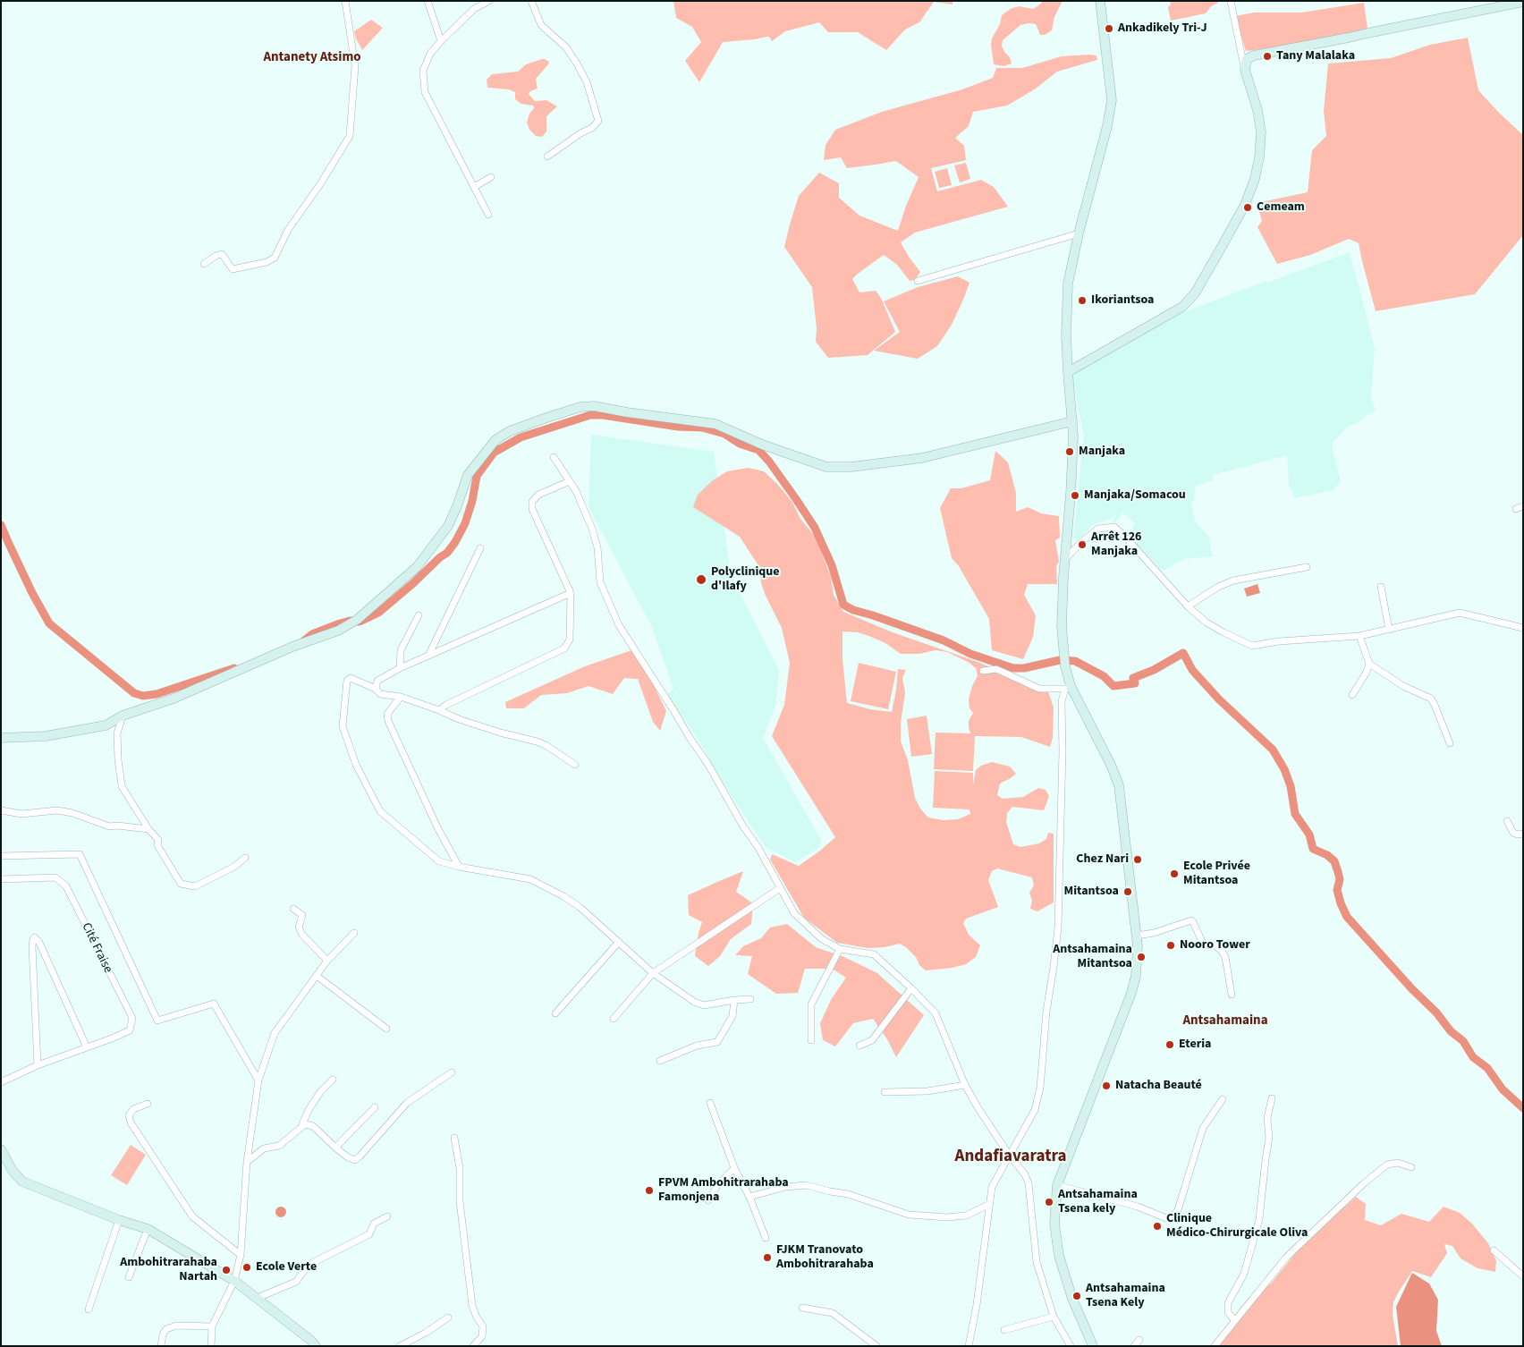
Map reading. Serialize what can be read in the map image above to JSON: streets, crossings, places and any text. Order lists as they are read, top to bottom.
{
  "streets": {
    "street": ["Cité Fraise"]
  },
  "districts": ["Antanety Atsimo", "Antsahamaina", "Andafiavaratra"],
  "places": [
    "Ankadikely Tri-J",
    "Tany Malalaka",
    "Cemeam",
    "Ikoriantsoa",
    "Manjaka",
    "Manjaka/Somacou",
    "Arrêt 126 Manjaka",
    "Polyclinique d'Ilafy",
    "Chez Nari",
    "Ecole Privée Mitantsoa",
    "Mitantsoa",
    "Nooro Tower",
    "Antsahamaina Mitantsoa",
    "Eteria",
    "Natacha Beauté",
    "FPVM Ambohitrarahaba Famonjena",
    "Antsahamaina Tsena kely",
    "Clinique Médico-Chirurgicale Oliva",
    "FJKM Tranovato Ambohitrarahaba",
    "Ecole Verte",
    "Ambohitrarahaba Nartah",
    "Antsahamaina Tsena Kely"
  ]
}
